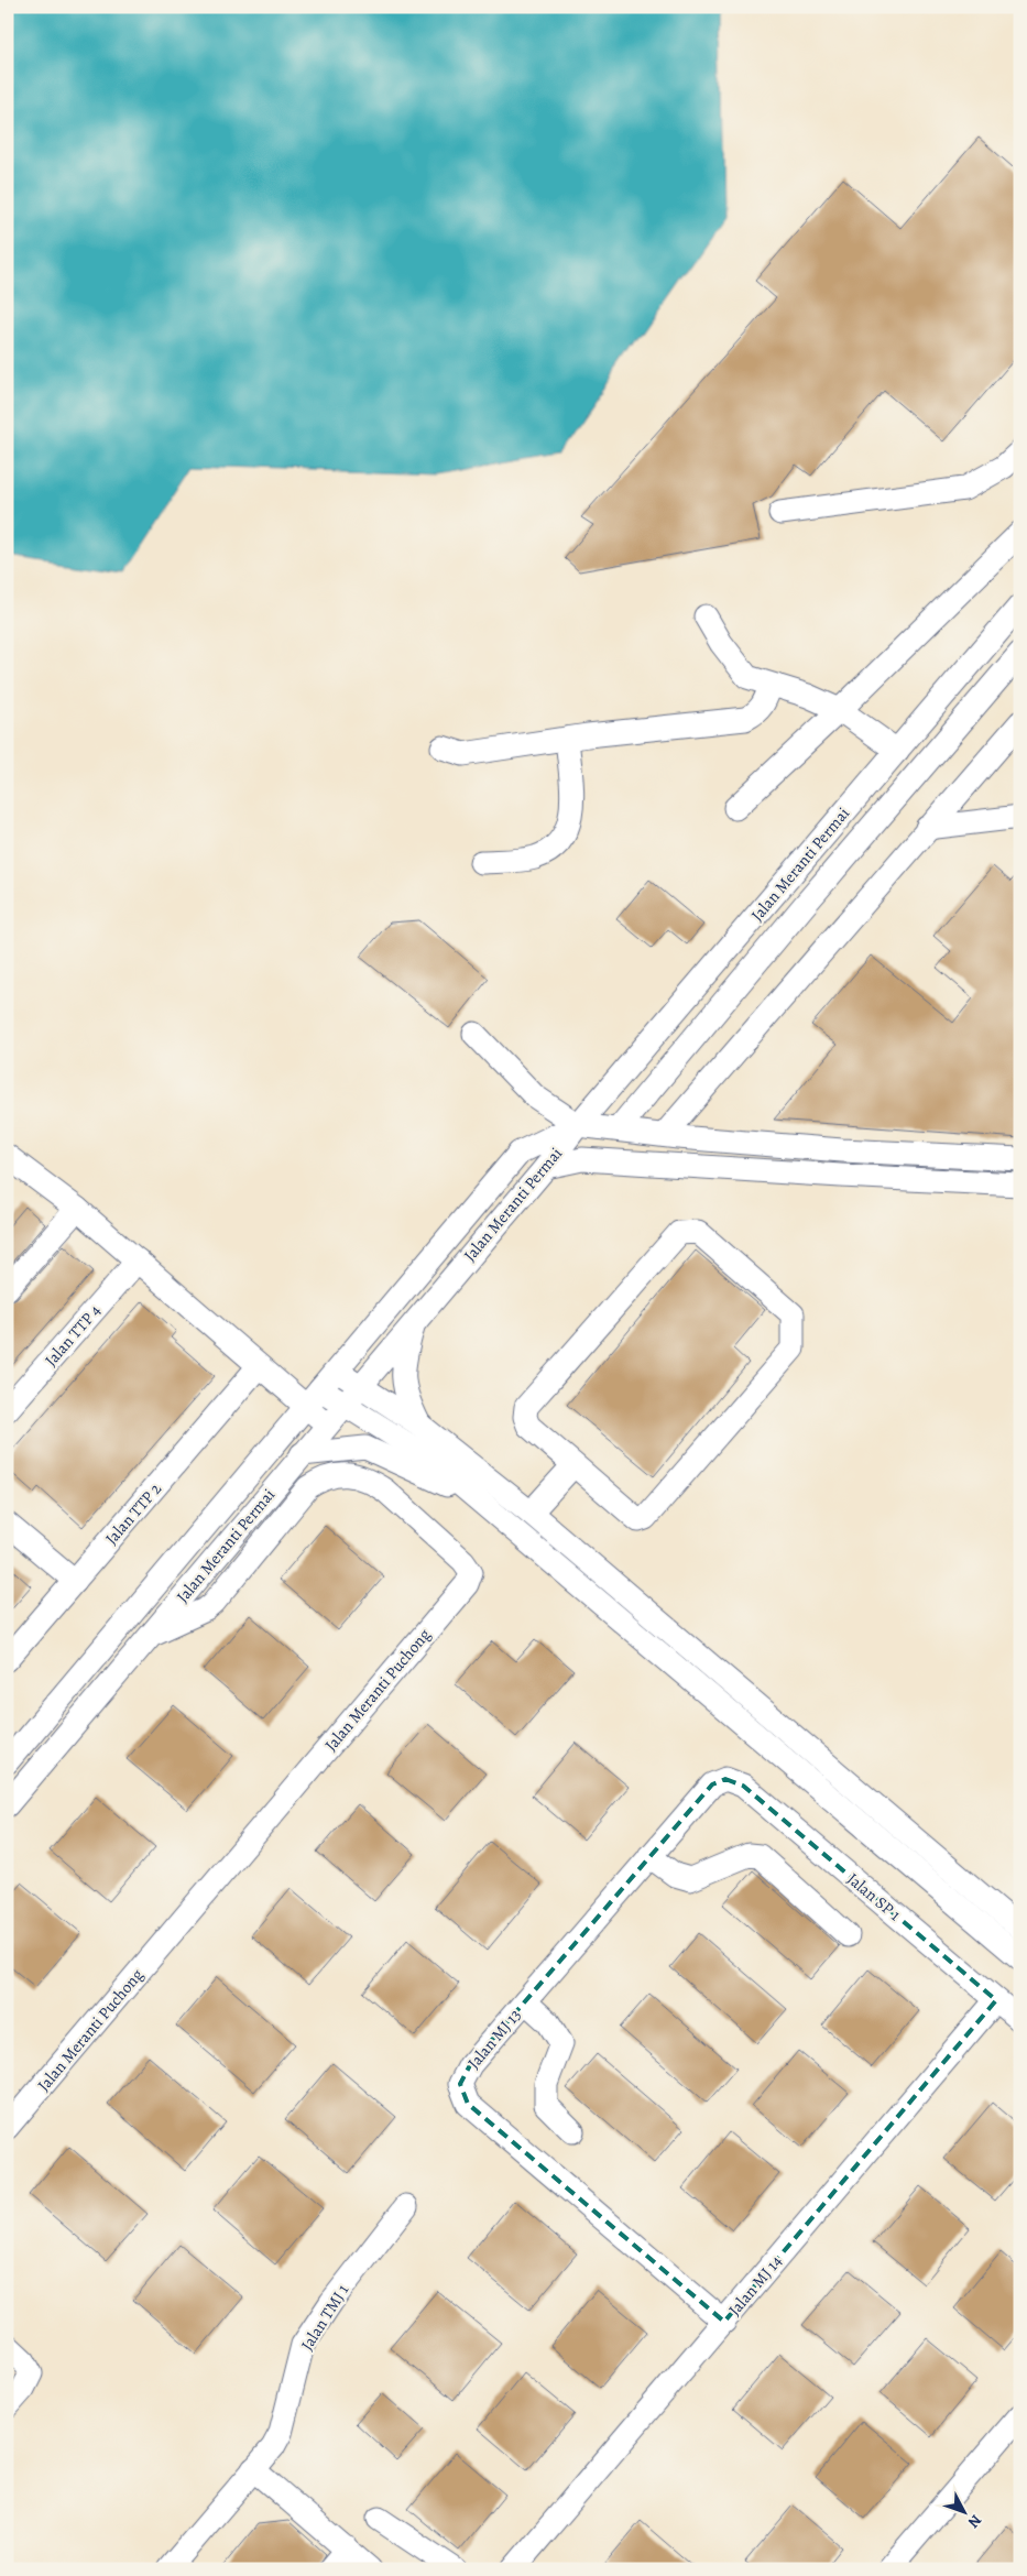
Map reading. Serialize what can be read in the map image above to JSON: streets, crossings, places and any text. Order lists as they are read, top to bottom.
{
  "streets": {
    "street": [
      "Jalan Meranti Permai",
      "Jalan TTP 4",
      "Jalan TTP 2",
      "Jalan Meranti Puchong",
      "Jalan SP 1",
      "Jalan MJ 13",
      "Jalan MJ 14",
      "Jalan TMJ 1"
    ]
  },
  "crossings": [
    ["Jalan Meranti Permai", "Jalan Meranti Puchong"],
    ["Jalan SP 1", "Jalan MJ 13"],
    ["Jalan SP 1", "Jalan MJ 14"],
    ["Jalan MJ 13", "Jalan MJ 14"]
  ],
  "north": "bottom right"
}
